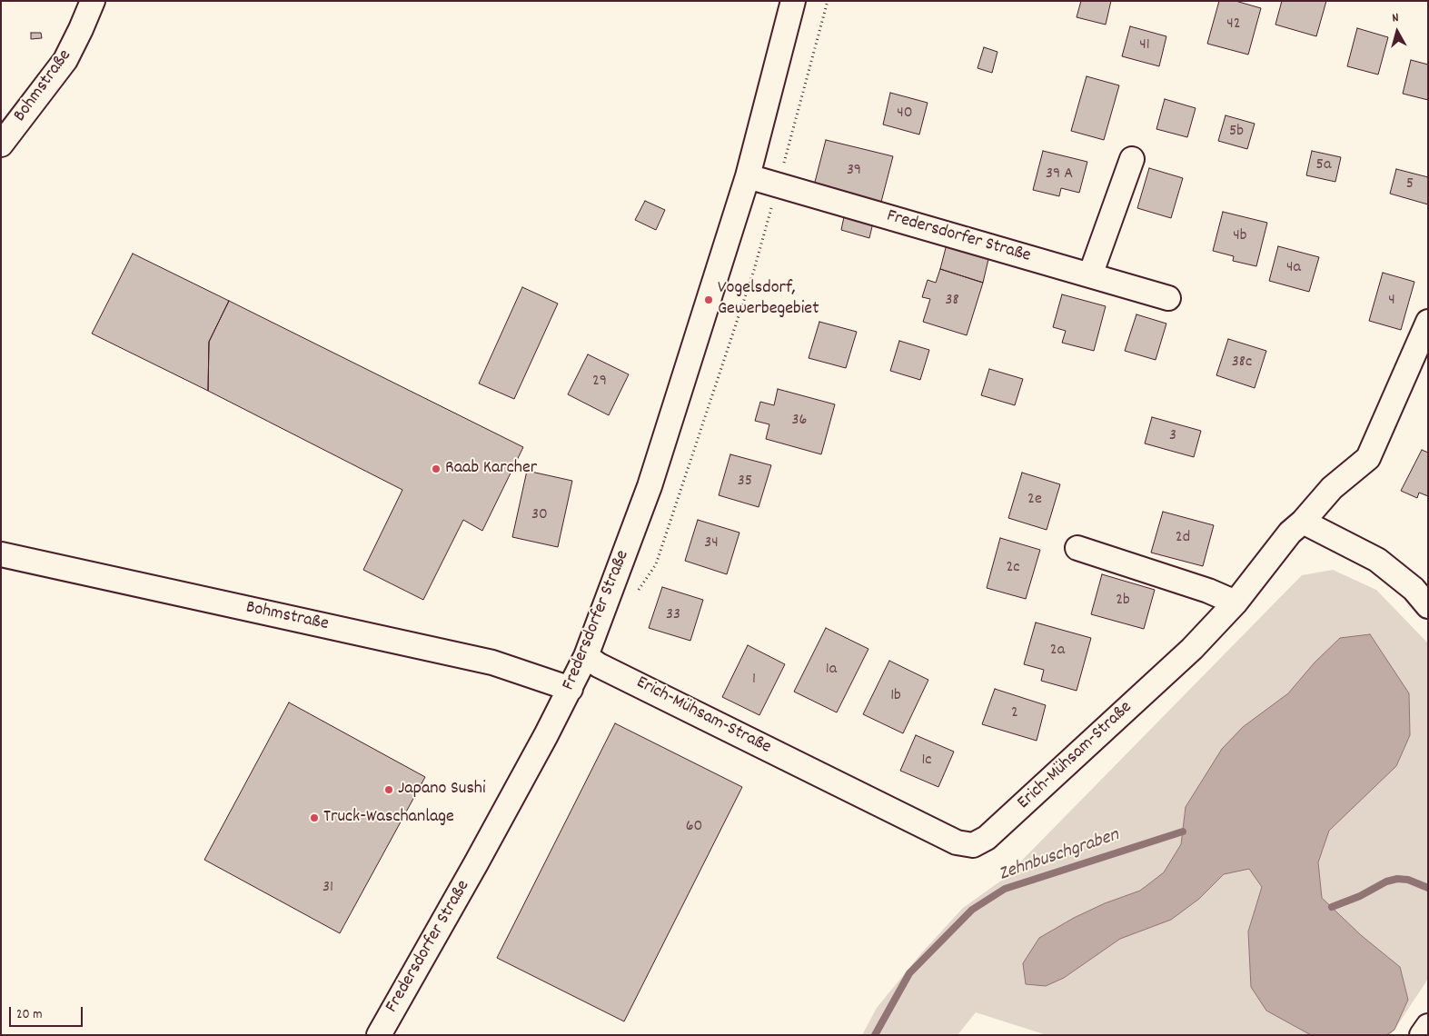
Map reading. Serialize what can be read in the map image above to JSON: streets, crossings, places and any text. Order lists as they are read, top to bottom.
{
  "streets": {
    "street": ["Bohmstraße", "Fredersdorfer Straße", "Erich-Mühsam-Straße"]
  },
  "crossings": [
    ["Bohmstraße", "Fredersdorfer Straße"],
    ["Fredersdorfer Straße", "Erich-Mühsam-Straße"]
  ],
  "water": ["Zehnbuschgraben"],
  "places": [
    "Vogelsdorf, Gewerbegebiet",
    "Raab Karcher",
    "Japano Sushi",
    "Truck-Waschanlage"
  ],
  "house_numbers": [
    "42",
    "41",
    "40",
    "5b",
    "5a",
    "39",
    "39 A",
    "5",
    "4b",
    "4a",
    "38",
    "4",
    "38c",
    "29",
    "36",
    "3",
    "35",
    "2e",
    "30",
    "2d",
    "34",
    "2c",
    "2b",
    "33",
    "2a",
    "1a",
    "1",
    "1b",
    "2",
    "1c",
    "60",
    "31"
  ],
  "scale_bar": "20 m",
  "north": "top"
}
